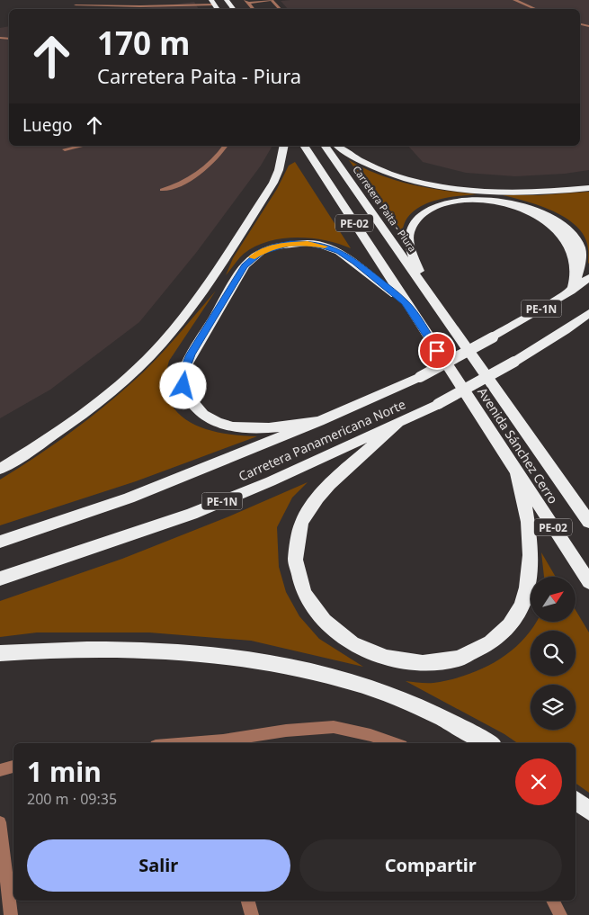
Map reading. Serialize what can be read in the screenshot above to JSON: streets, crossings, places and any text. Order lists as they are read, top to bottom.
{
  "streets": {
    "highway": [
      "Carretera Paita - Piura",
      "PE-02",
      "PE-1N",
      "Carretera Panamericana Norte",
      "Avenida Sánchez Cerro"
    ]
  },
  "crossings": [
    ["Carretera Paita - Piura", "Avenida Sánchez Cerro"],
    ["PE-02", "Avenida Sánchez Cerro"]
  ],
  "north": "top right",
  "page": {
    "turn": ["170 m", "Carretera Paita - Piura"],
    "then": "Luego",
    "heading": ["1 min", "200 m · 09:35"],
    "buttons": ["Salir", "Compartir"]
  }
}
